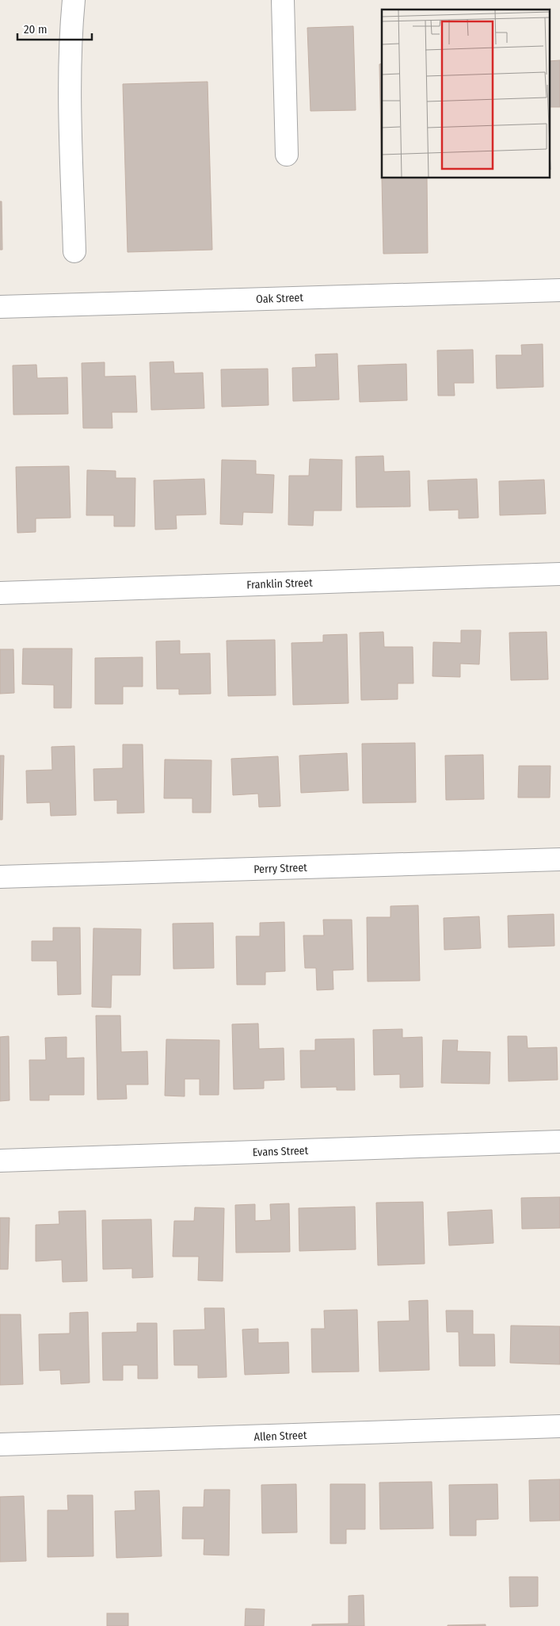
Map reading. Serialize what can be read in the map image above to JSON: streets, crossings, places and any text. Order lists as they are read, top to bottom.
{
  "streets": {
    "street": [
      "Oak Street",
      "Franklin Street",
      "Perry Street",
      "Evans Street",
      "Allen Street"
    ]
  },
  "scale_bar": "20 m"
}
